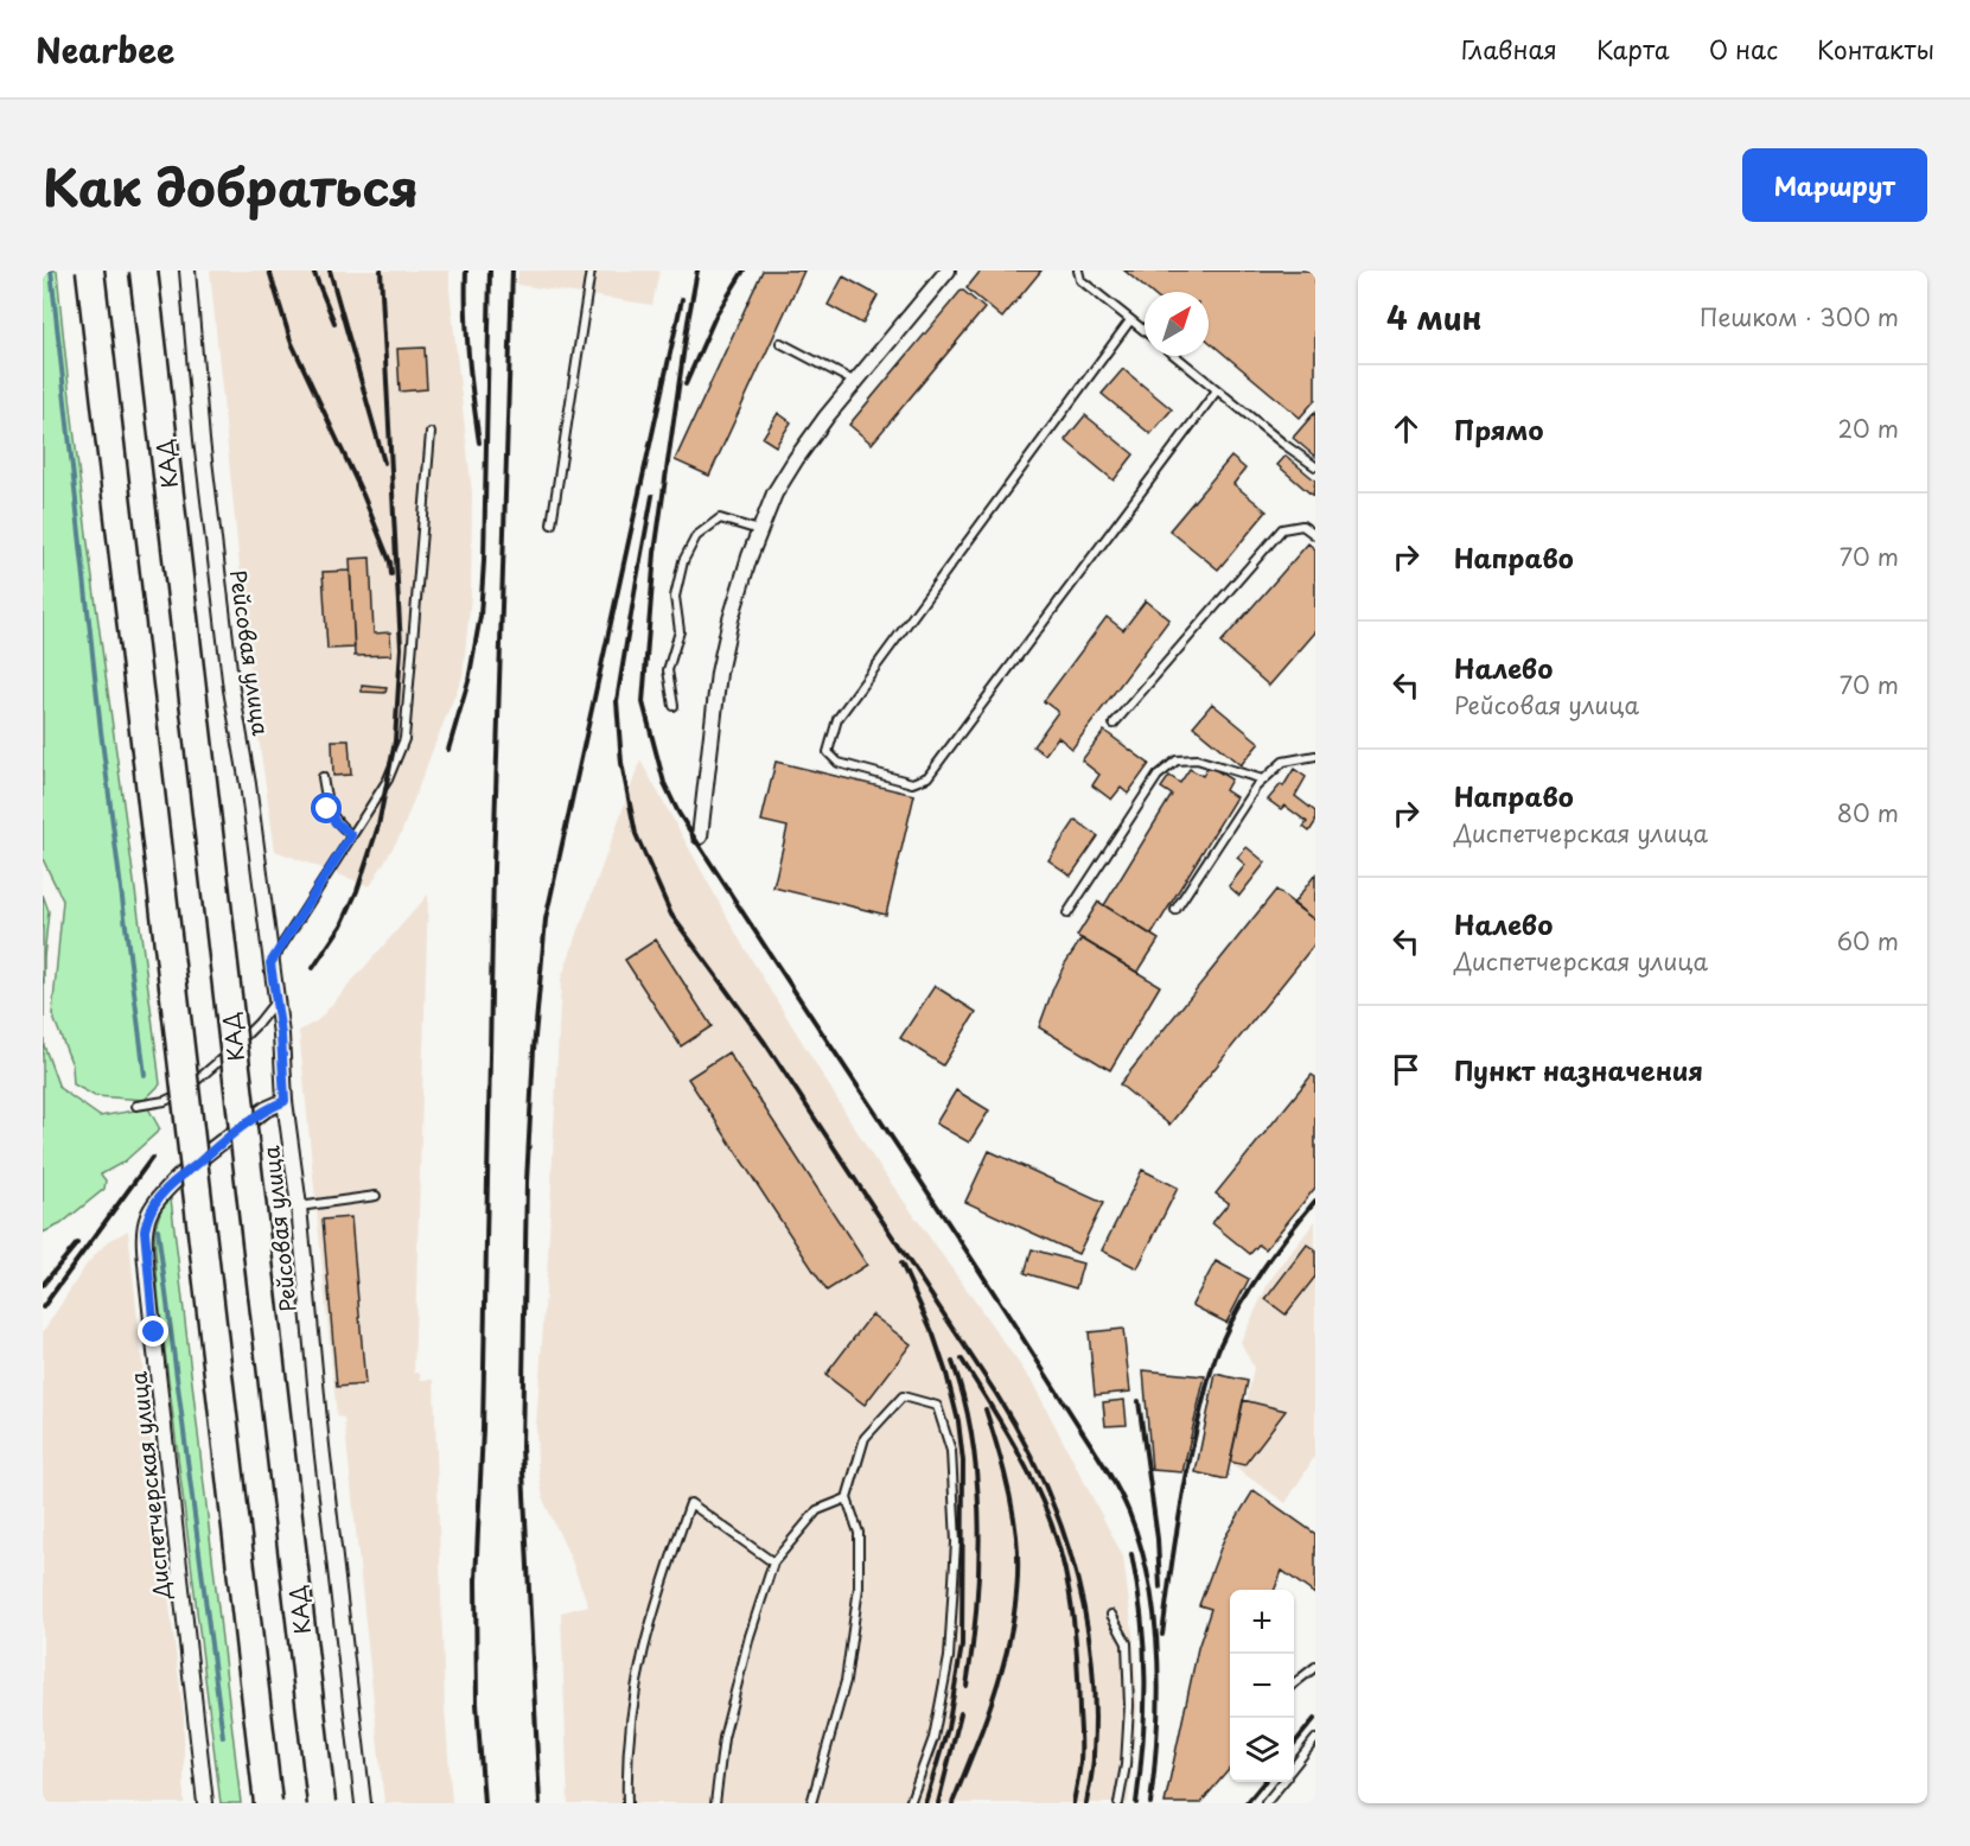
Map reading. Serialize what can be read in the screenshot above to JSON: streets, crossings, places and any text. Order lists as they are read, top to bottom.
{
  "streets": {
    "highway": ["КАД"],
    "street": ["Рейсовая улица", "Диспетчерская улица"]
  },
  "crossings": [
    ["Рейсовая улица", "Диспетчерская улица"]
  ],
  "north": "top right",
  "page": {
    "header": "Nearbee",
    "nav": [
      "Главная",
      "Карта",
      "О нас",
      "Контакты"
    ],
    "title": "Как добраться",
    "buttons": "Маршрут",
    "heading": ["4 мин", "Пешком · 300 m"],
    "list": [
      ["Прямо", "20 m"],
      ["Направо", "70 m"],
      ["Налево", "Рейсовая улица", "70 m"],
      ["Направо", "Диспетчерская улица", "80 m"],
      ["Налево", "Диспетчерская улица", "60 m"],
      "Пункт назначения"
    ],
    "map_buttons": ["+", "−"]
  }
}
